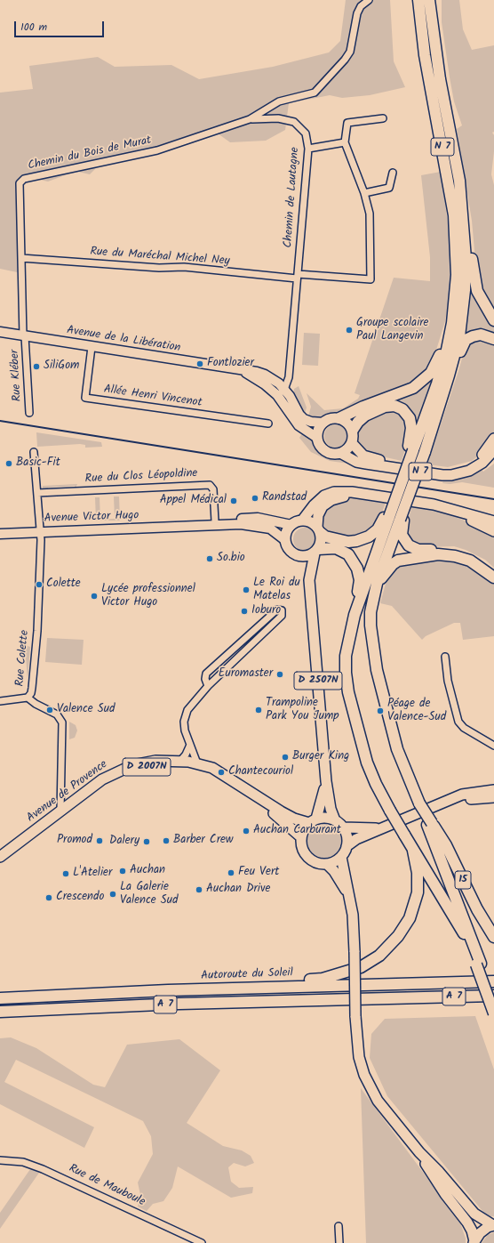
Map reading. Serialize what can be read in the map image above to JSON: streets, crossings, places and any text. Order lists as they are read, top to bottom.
{
  "streets": {
    "highway": [
      "N 7",
      "15",
      "Autoroute du Soleil",
      "A 7"
    ],
    "main road": [
      "Avenue de la Libération",
      "Avenue Victor Hugo",
      "D 2507N",
      "D 2007N",
      "Avenue de Provence"
    ],
    "street": [
      "Chemin du Bois de Murat",
      "Chemin de Lautagne",
      "Rue du Maréchal Michel Ney",
      "Rue Kléber",
      "Allée Henri Vincenot",
      "Rue du Clos Léopoldine",
      "Rue Colette",
      "Rue de Mauboule"
    ]
  },
  "crossings": [
    ["N 7", "Avenue de la Libération"],
    ["Chemin du Bois de Murat", "Chemin de Lautagne"],
    ["Chemin du Bois de Murat", "Rue du Maréchal Michel Ney"],
    ["Chemin du Bois de Murat", "Avenue de la Libération"],
    ["Chemin du Bois de Murat", "Rue Kléber"],
    ["Chemin de Lautagne", "Rue du Maréchal Michel Ney"],
    ["Chemin de Lautagne", "Avenue de la Libération"],
    ["Avenue de la Libération", "Rue Kléber"],
    ["Avenue de la Libération", "Allée Henri Vincenot"],
    ["Rue du Clos Léopoldine", "Avenue Victor Hugo"],
    ["Avenue Victor Hugo", "Rue Colette"],
    ["Avenue Victor Hugo", "D 2507N"],
    ["Rue Colette", "Avenue de Provence"],
    ["D 2507N", "Avenue de Provence"]
  ],
  "places": [
    "Groupe scolaire Paul Langevin",
    "Fontlozier",
    "SiliGom",
    "Basic-Fit",
    "Randstad",
    "Appel Médical",
    "So.bio",
    "Colette",
    "Le Roi du Matelas",
    "Lycée professionnel Victor Hugo",
    "Ioburo",
    "Euromaster",
    "Valence Sud",
    "Trampoline Park You Jump",
    "Péage de Valence-Sud",
    "Burger King",
    "Chantecouriol",
    "Auchan Carburant",
    "Promod",
    "Barber Crew",
    "Dalery",
    "Auchan",
    "Feu Vert",
    "L'Atelier",
    "Auchan Drive",
    "La Galerie Valence Sud",
    "Crescendo"
  ],
  "scale_bar": "100 m"
}
